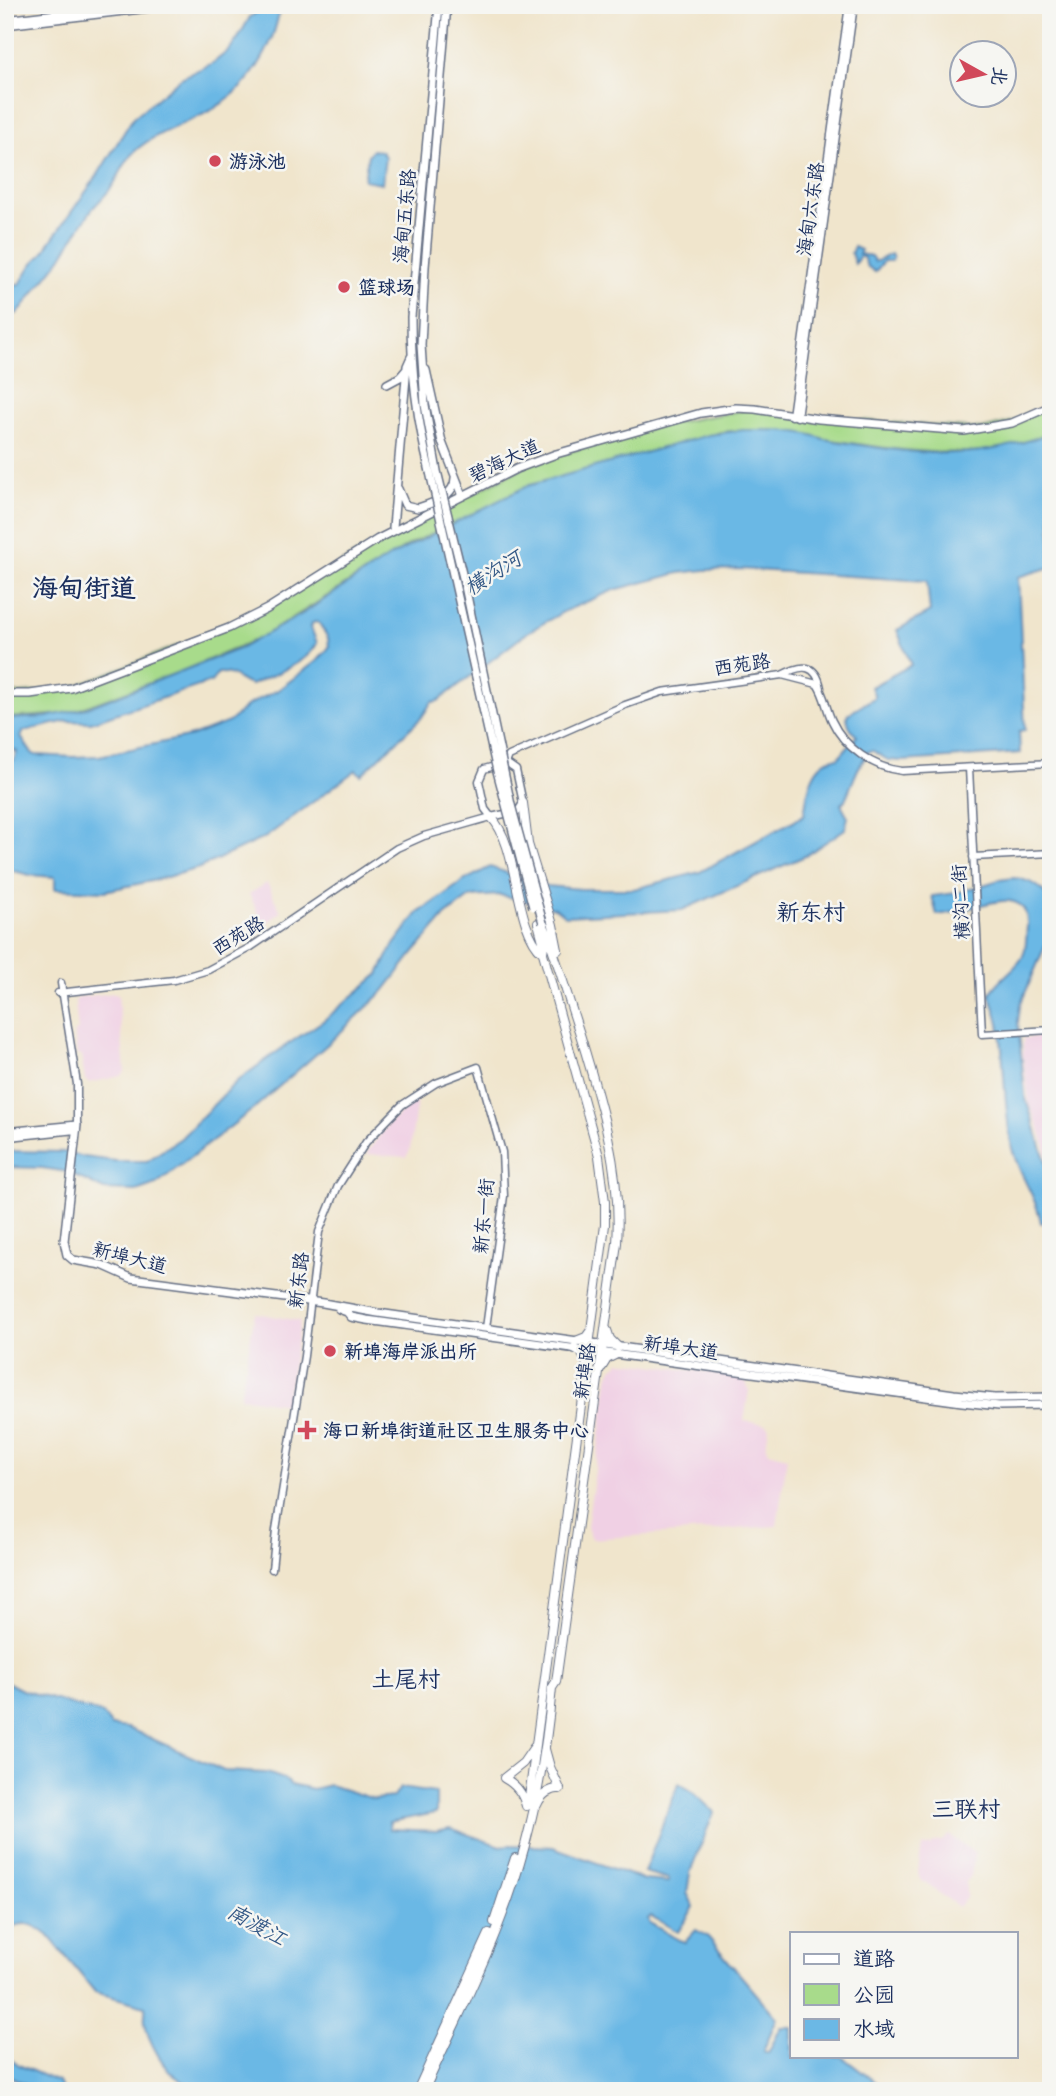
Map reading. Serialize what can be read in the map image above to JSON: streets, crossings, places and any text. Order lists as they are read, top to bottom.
{
  "streets": {
    "highway": ["新埠路"],
    "main road": [
      "海甸六东路",
      "海甸五东路",
      "碧海大道",
      "西苑路",
      "横沟二街",
      "新东一街",
      "新埠大道",
      "新东路"
    ]
  },
  "crossings": [
    ["海甸六东路", "碧海大道"],
    ["西苑路", "新埠大道"],
    ["新东一街", "新埠大道"],
    ["新东一街", "新东路"],
    ["新埠大道", "新东路"],
    ["新埠大道", "新埠路"]
  ],
  "districts": [
    "海甸街道",
    "新东村",
    "土尾村",
    "三联村"
  ],
  "water": ["横沟河", "南渡江"],
  "places": {
    "other": ["游泳池", "篮球场", "新埠海岸派出所"],
    "health": ["海口新埠街道社区卫生服务中心"]
  },
  "legend": ["道路", "公园", "水域"],
  "north": "right"
}
